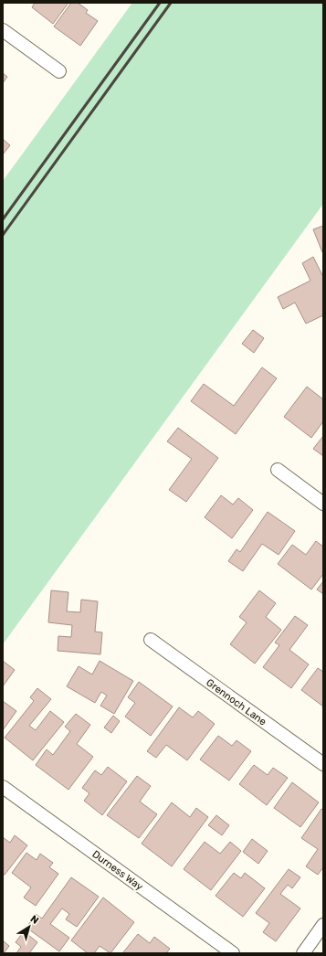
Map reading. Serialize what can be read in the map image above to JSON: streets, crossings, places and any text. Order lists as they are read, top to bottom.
{
  "streets": {
    "street": ["Grennoch Lane", "Durness Way"]
  },
  "north": "top right"
}
